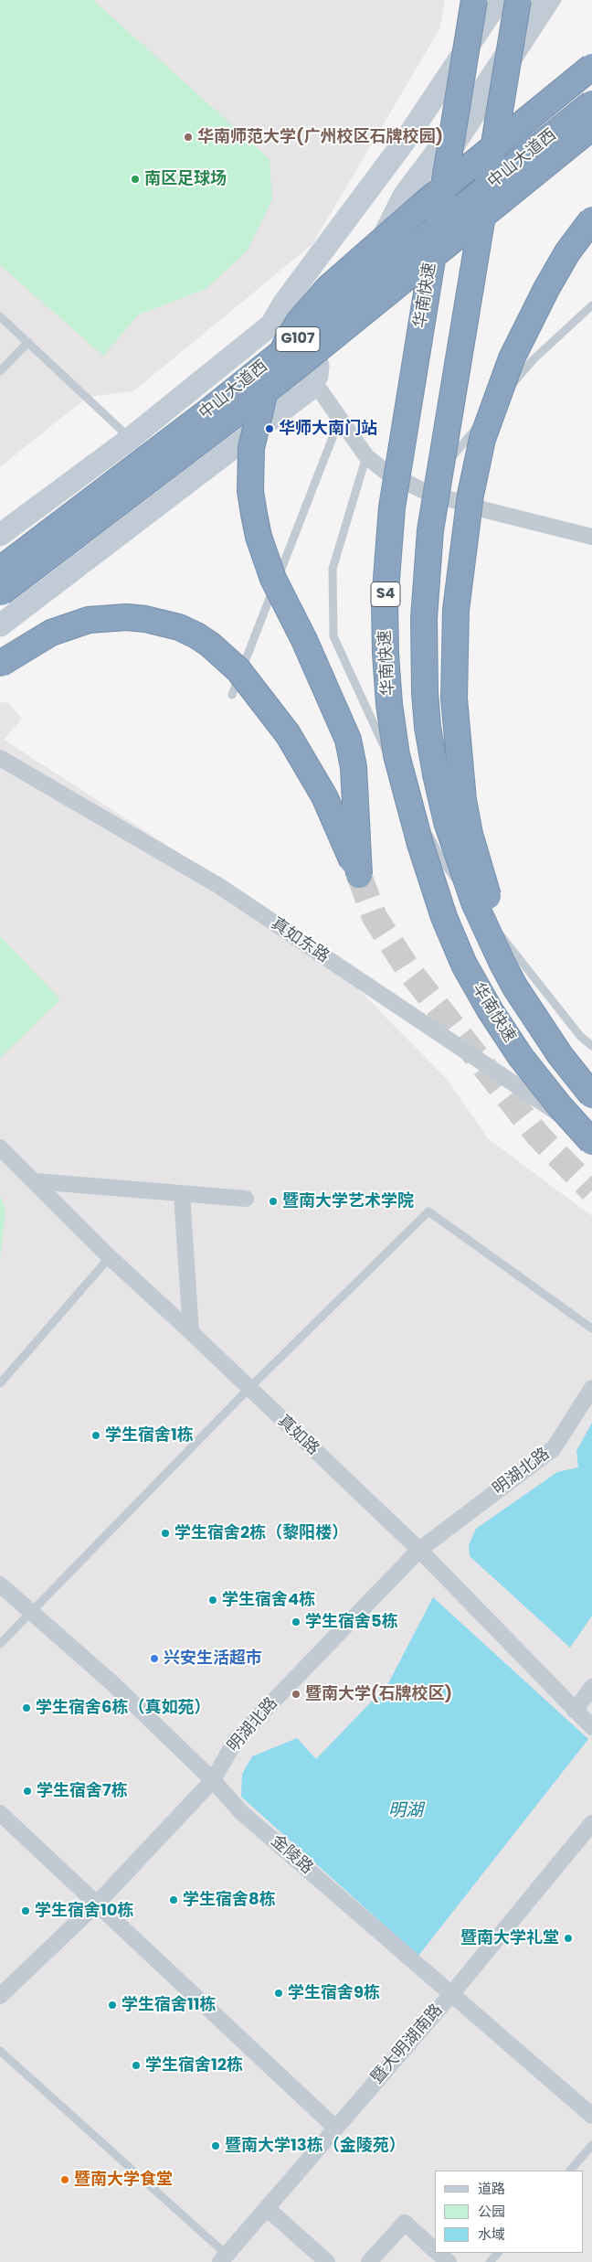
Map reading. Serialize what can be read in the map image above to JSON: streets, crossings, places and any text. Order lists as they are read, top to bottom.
{
  "streets": {
    "highway": [
      "中山大道西",
      "华南快速",
      "G107",
      "S4"
    ],
    "street": [
      "真如东路",
      "真如路",
      "明湖北路",
      "金陵路",
      "暨大明湖南路"
    ]
  },
  "crossings": [
    ["真如路", "明湖北路"],
    ["明湖北路", "金陵路"],
    ["金陵路", "暨大明湖南路"]
  ],
  "water": ["明湖"],
  "places": [
    "华南师范大学(广州校区石牌校园)",
    "南区足球场",
    "华师大南门站",
    "暨南大学艺术学院",
    "学生宿舍1栋",
    "学生宿舍2栋（黎阳楼）",
    "学生宿舍4栋",
    "学生宿舍5栋",
    "兴安生活超市",
    "暨南大学(石牌校区)",
    "学生宿舍6栋（真如苑）",
    "学生宿舍7栋",
    "学生宿舍8栋",
    "学生宿舍10栋",
    "暨南大学礼堂",
    "学生宿舍9栋",
    "学生宿舍11栋",
    "学生宿舍12栋",
    "暨南大学13栋（金陵苑）",
    "暨南大学食堂"
  ],
  "legend": ["道路", "公园", "水域"]
}
